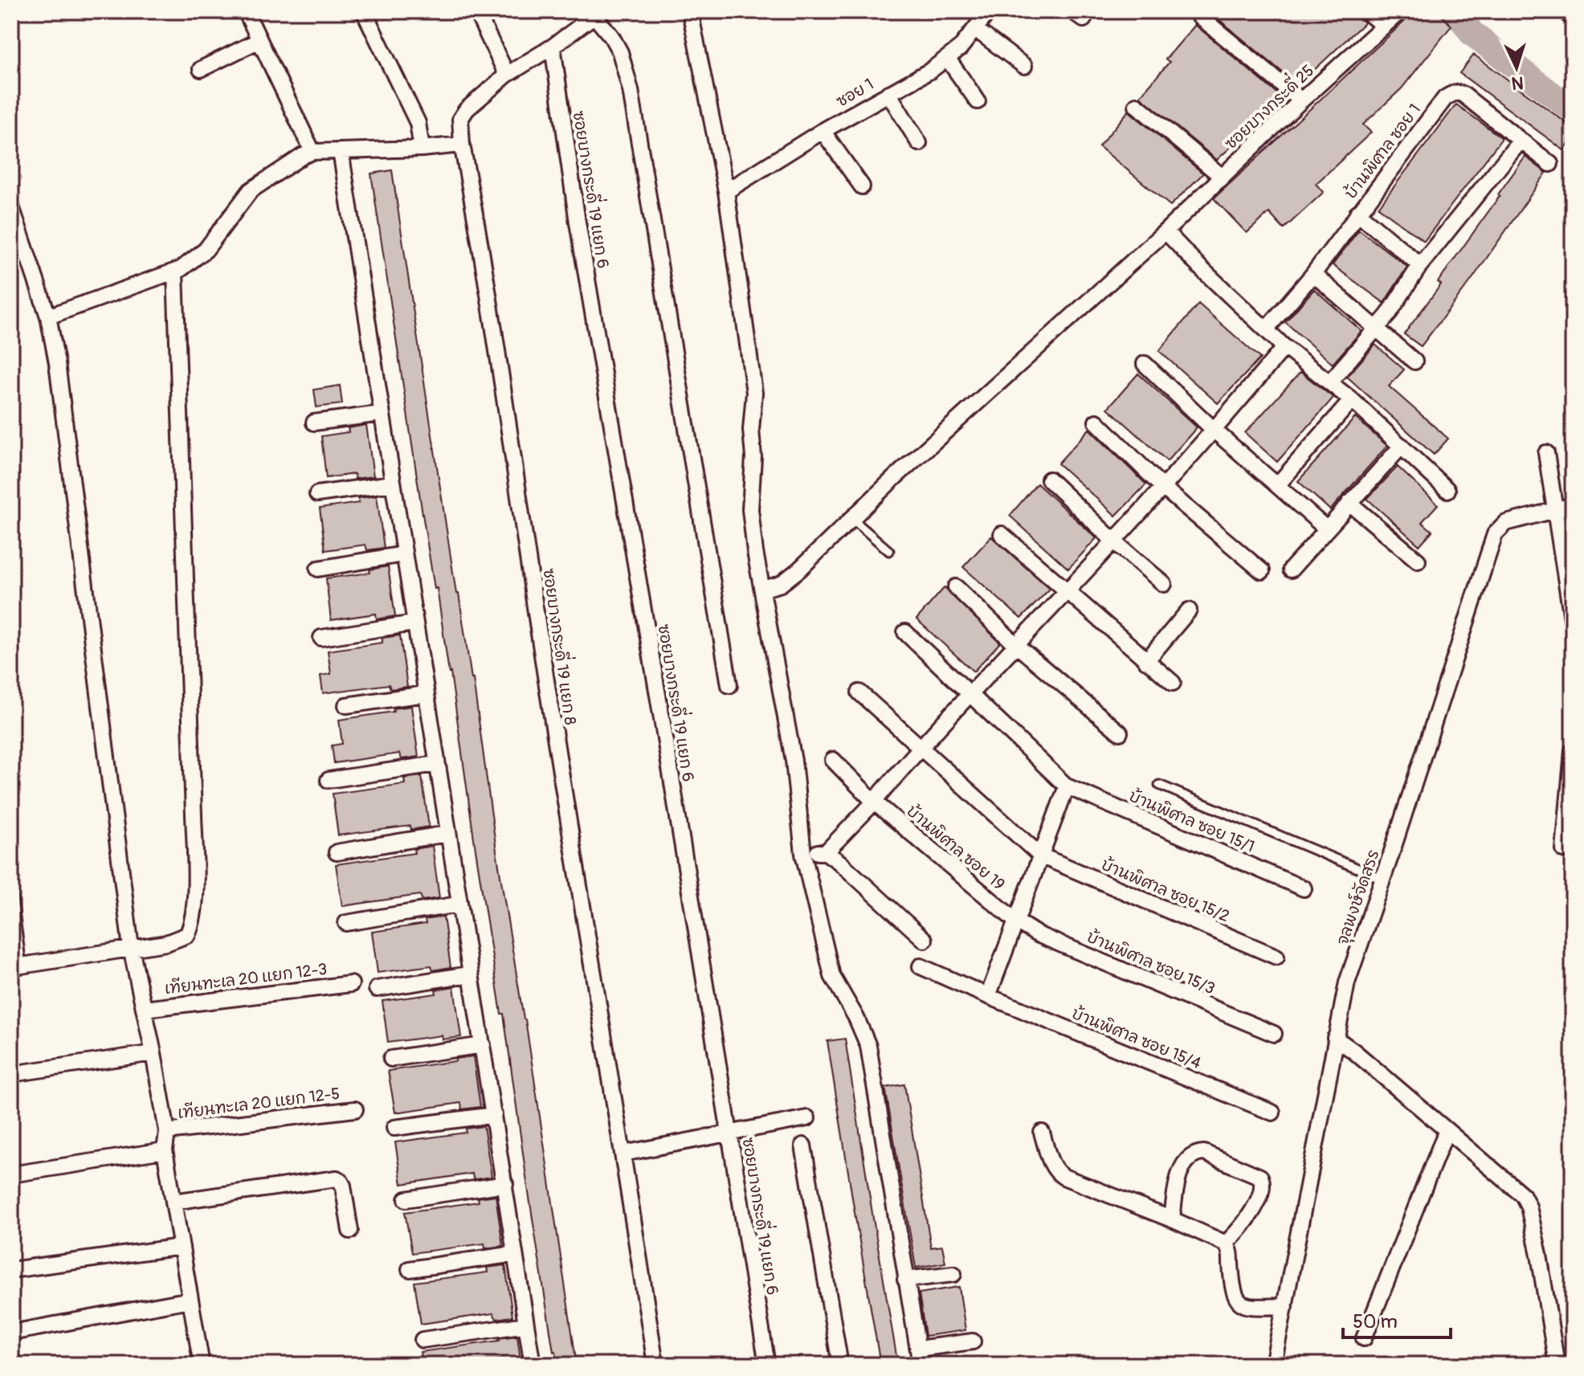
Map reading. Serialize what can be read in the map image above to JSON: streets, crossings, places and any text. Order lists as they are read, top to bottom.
{
  "streets": {
    "street": [
      "ซอย 1",
      "ซอยบางกระดี่ 25",
      "บ้านพิศาล ซอย 1",
      "ซอยบางกระดี่ 19 แยก 6",
      "ซอยบางกระดี่ 19 แยก 8",
      "บ้านพิศาล ซอย 15/1",
      "บ้านพิศาล ซอย 19",
      "บ้านพิศาล ซอย 15/2",
      "จุลพงษ์จัดสรร",
      "บ้านพิศาล ซอย 15/3",
      "เทียนทะเล 20 แยก 12-3",
      "บ้านพิศาล ซอย 15/4",
      "เทียนทะเล 20 แยก 12-5"
    ]
  },
  "crossings": [
    ["ซอยบางกระดี่ 19 แยก 6", "ซอยบางกระดี่ 19 แยก 8"],
    ["บ้านพิศาล ซอย 19", "บ้านพิศาล ซอย 15/3"]
  ],
  "scale_bar": "50 m",
  "north": "bottom"
}
